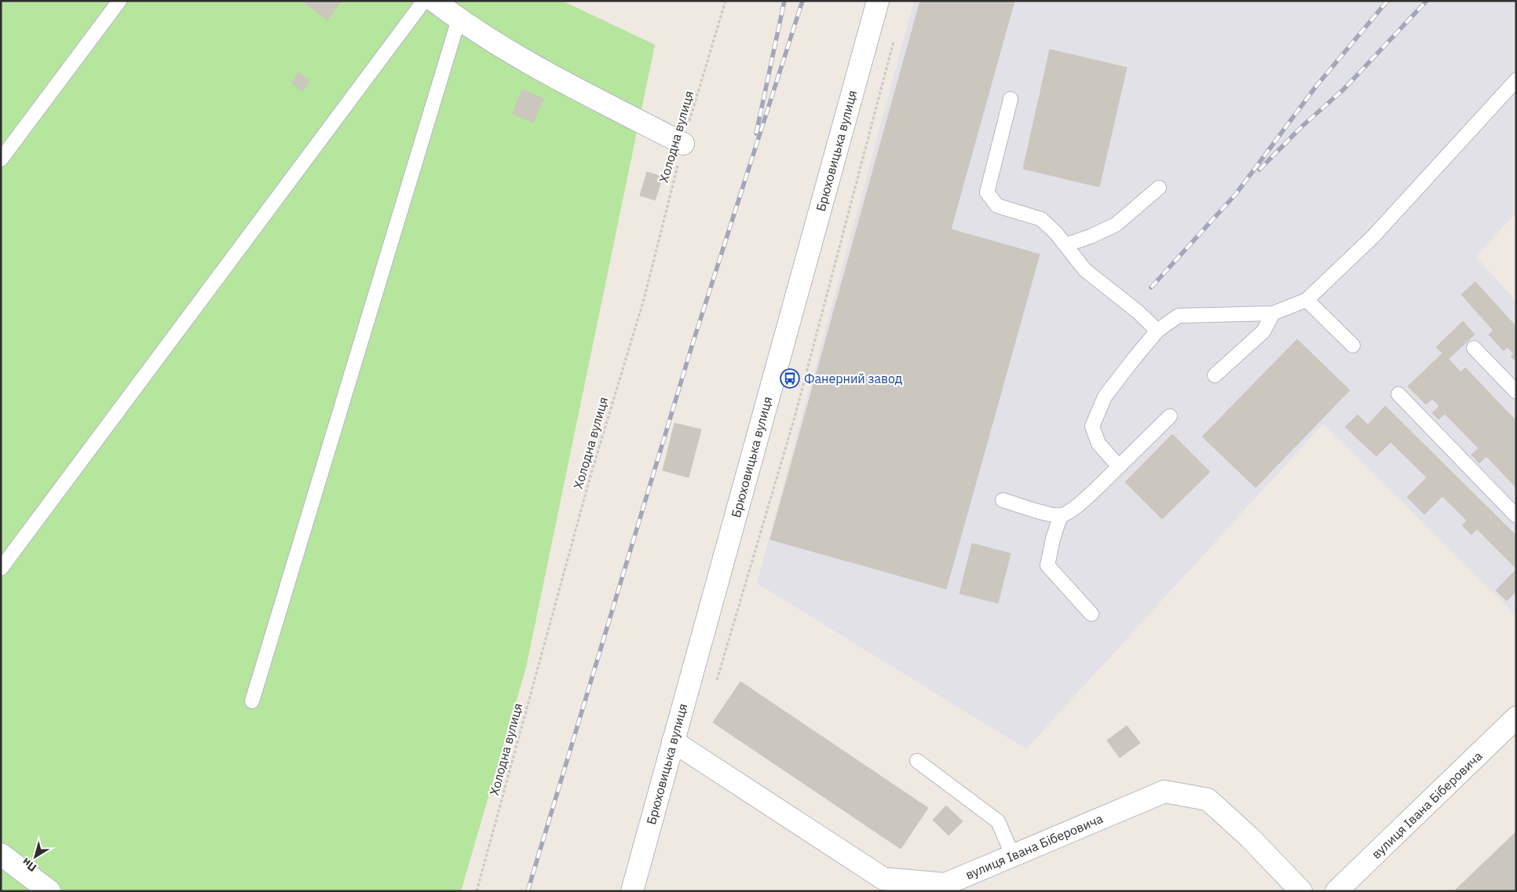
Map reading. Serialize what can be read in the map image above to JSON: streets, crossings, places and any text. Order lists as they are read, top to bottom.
{
  "streets": {
    "street": ["Брюховицька вулиця", "вулиця Івана Біберовича"],
    "path": ["Холодна вулиця"]
  },
  "crossings": [
    ["Брюховицька вулиця", "вулиця Івана Біберовича"]
  ],
  "places": {
    "bus stop": ["Фанерний завод"]
  },
  "north": "bottom left"
}
